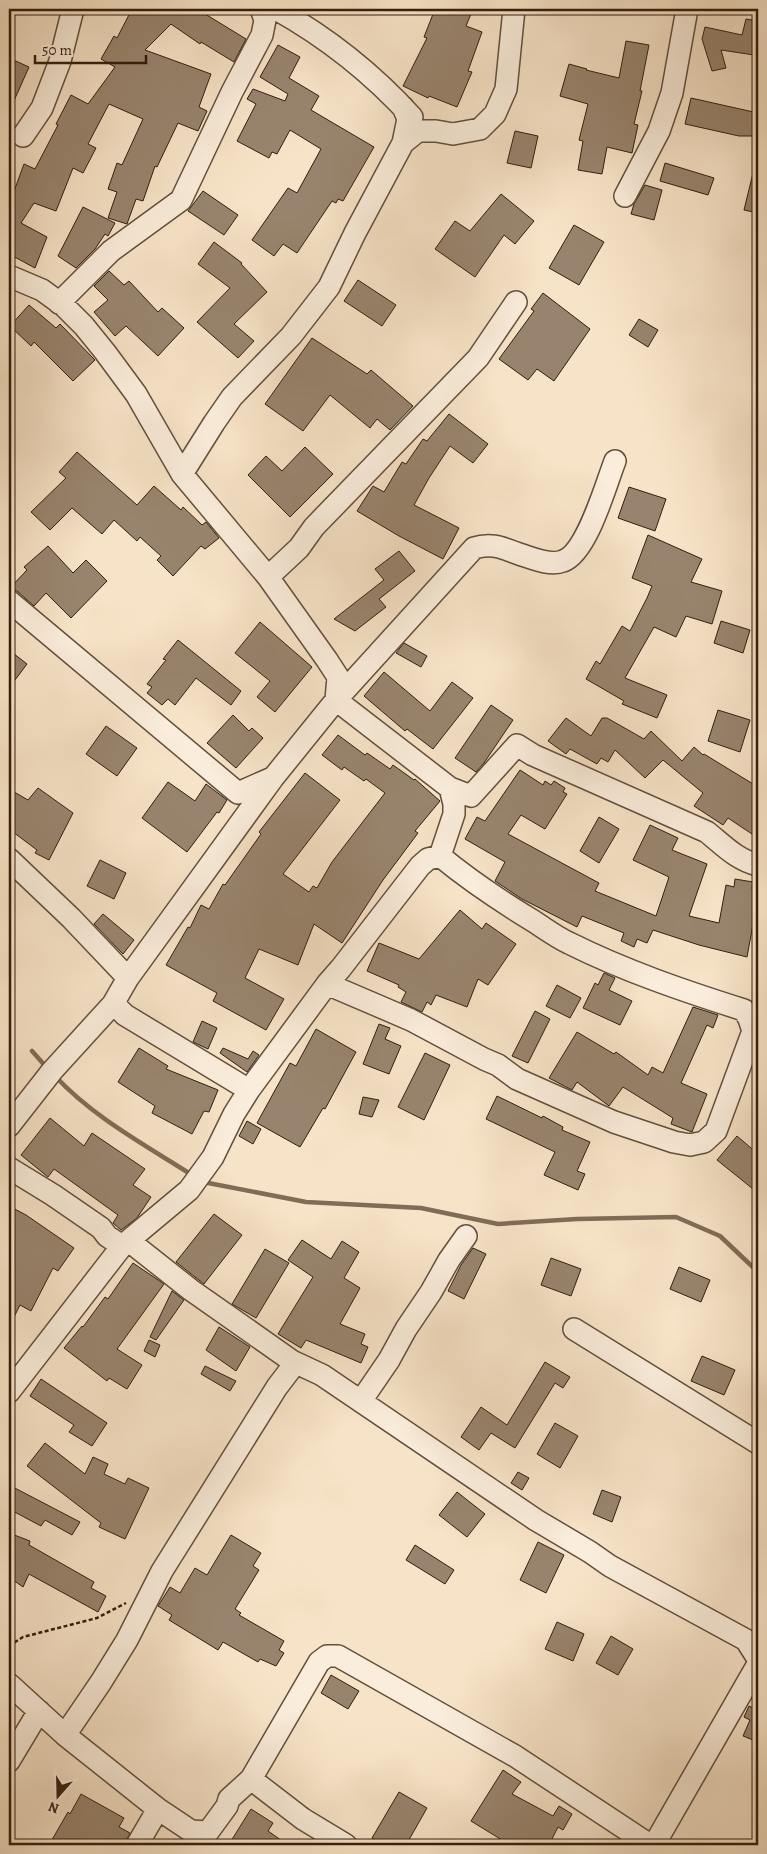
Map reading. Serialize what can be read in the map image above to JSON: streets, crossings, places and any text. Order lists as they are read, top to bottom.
{
  "scale_bar": "50 m",
  "north": "bottom"
}
